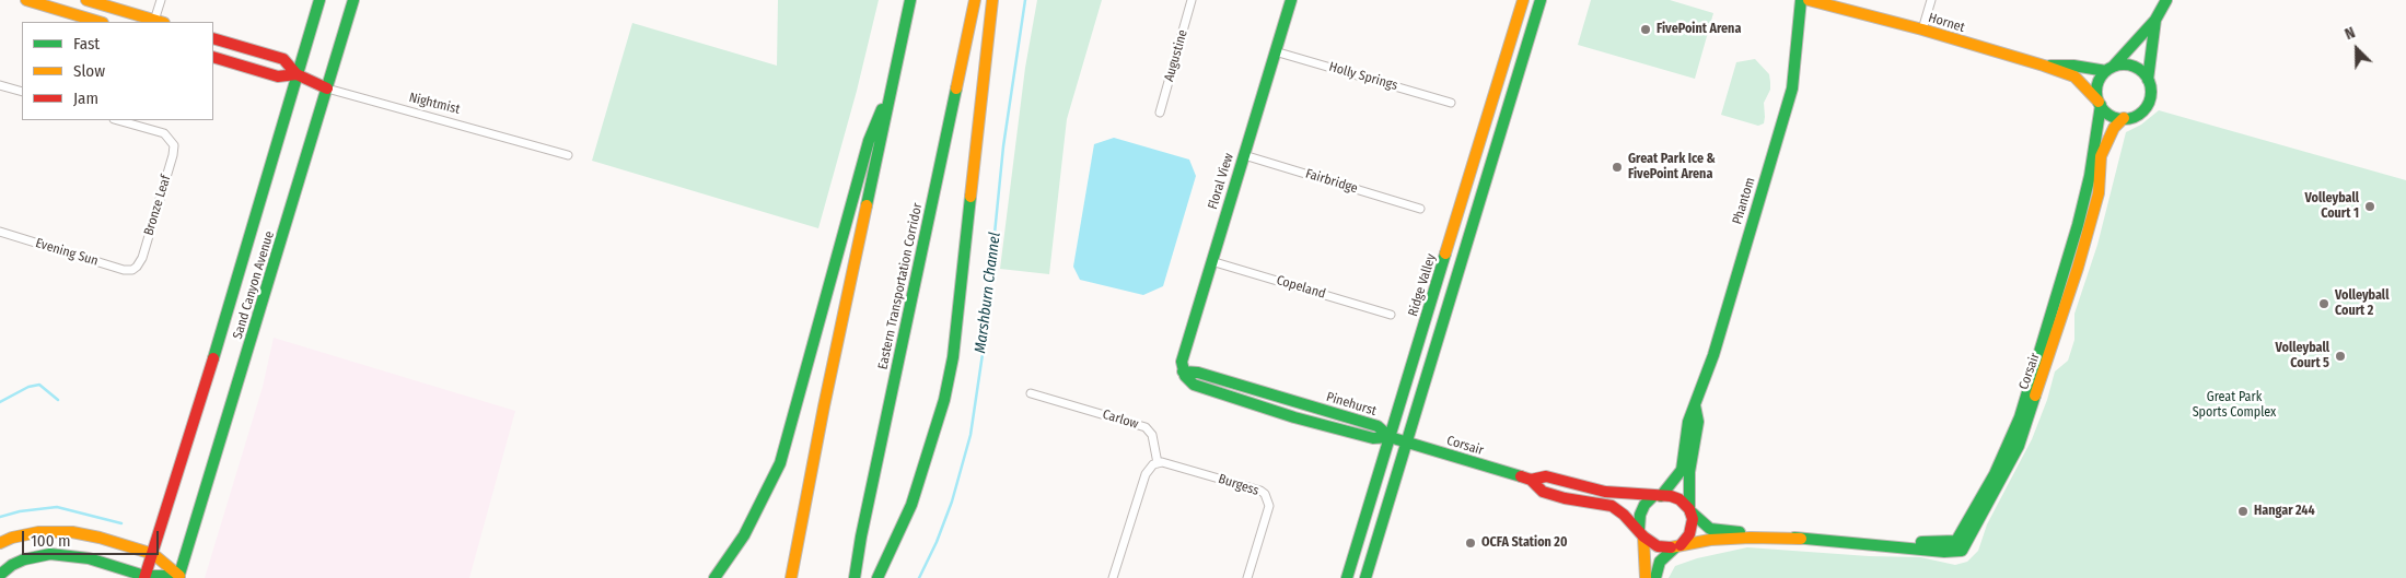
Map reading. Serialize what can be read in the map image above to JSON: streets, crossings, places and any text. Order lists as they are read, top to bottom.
{
  "streets": {
    "main road": [
      "Hornet",
      "Nightmist",
      "Floral View",
      "Phantom",
      "Sand Canyon Avenue",
      "Ridge Valley",
      "Eastern Transportation Corridor",
      "Corsair",
      "Pinehurst"
    ],
    "street": [
      "Augustine",
      "Holly Springs",
      "Fairbridge",
      "Bronze Leaf",
      "Evening Sun",
      "Copeland",
      "Carlow",
      "Burgess"
    ]
  },
  "crossings": [
    ["Hornet", "Corsair"],
    ["Holly Springs", "Floral View"],
    ["Nightmist", "Sand Canyon Avenue"],
    ["Floral View", "Fairbridge"],
    ["Floral View", "Copeland"],
    ["Floral View", "Pinehurst"],
    ["Phantom", "Corsair"],
    ["Bronze Leaf", "Evening Sun"],
    ["Ridge Valley", "Corsair"],
    ["Ridge Valley", "Pinehurst"],
    ["Corsair", "Pinehurst"],
    ["Carlow", "Burgess"]
  ],
  "water": ["Marshburn Channel"],
  "parks": ["Great Park Sports Complex"],
  "places": [
    "FivePoint Arena",
    "Great Park Ice & FivePoint Arena",
    "Volleyball Court 1",
    "Volleyball Court 2",
    "Volleyball Court 5",
    "Hangar 244",
    "OCFA Station 20"
  ],
  "legend": ["Fast", "Slow", "Jam"],
  "scale_bar": "100 m",
  "north": "top left"
}
